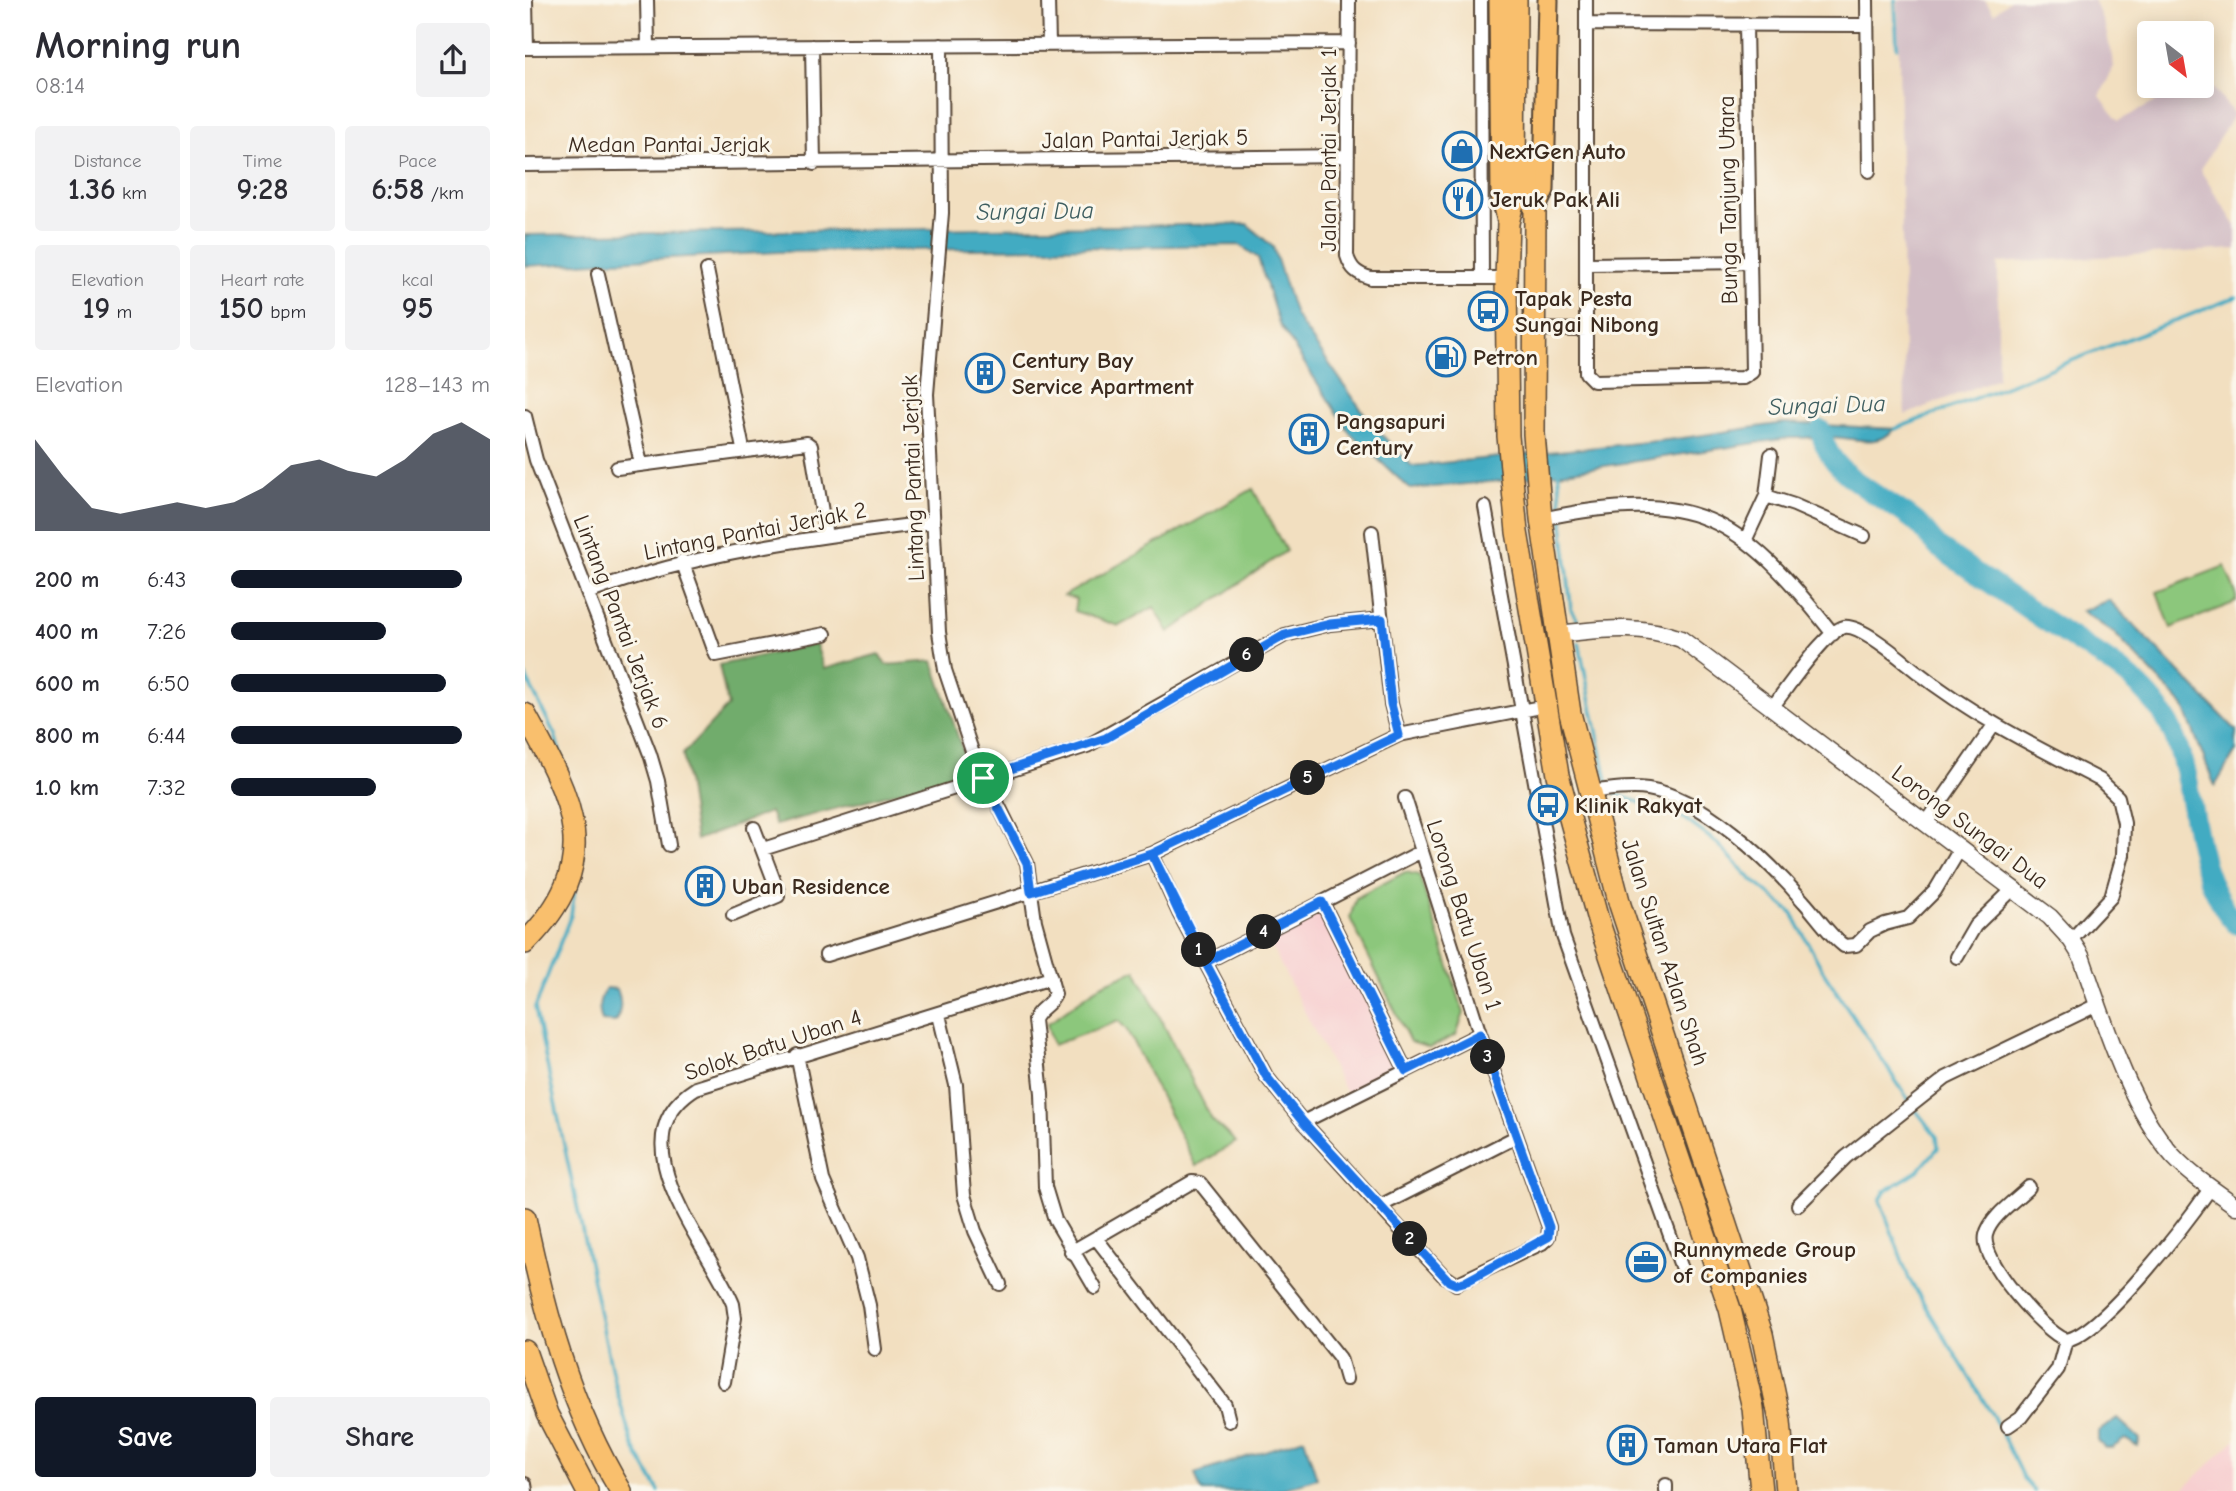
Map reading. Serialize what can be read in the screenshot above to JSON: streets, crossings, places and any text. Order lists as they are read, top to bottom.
{
  "streets": {
    "highway": ["Jalan Sultan Azlan Shah"],
    "street": [
      "Jalan Pantai Jerjak 5",
      "Medan Pantai Jerjak",
      "Jalan Pantai Jerjak 1",
      "Bunga Tanjung Utara",
      "Lintang Pantai Jerjak",
      "Lintang Pantai Jerjak 2",
      "Lintang Pantai Jerjak 6",
      "Lorong Sungai Dua",
      "Lorong Batu Uban 1",
      "Solok Batu Uban 4"
    ]
  },
  "crossings": [
    ["Jalan Pantai Jerjak 5", "Medan Pantai Jerjak"],
    ["Jalan Pantai Jerjak 5", "Jalan Pantai Jerjak 1"],
    ["Jalan Pantai Jerjak 5", "Lintang Pantai Jerjak"],
    ["Medan Pantai Jerjak", "Lintang Pantai Jerjak"],
    ["Jalan Pantai Jerjak 1", "Jalan Sultan Azlan Shah"],
    ["Lintang Pantai Jerjak", "Lintang Pantai Jerjak 2"],
    ["Lintang Pantai Jerjak", "Solok Batu Uban 4"],
    ["Lintang Pantai Jerjak 2", "Lintang Pantai Jerjak 6"],
    ["Lorong Sungai Dua", "Jalan Sultan Azlan Shah"]
  ],
  "water": ["Sungai Dua"],
  "places": {
    "shop": ["NextGen Auto"],
    "restaurant": ["Jeruk Pak Ali"],
    "bus stop": ["Tapak Pesta Sungai Nibong", "Klinik Rakyat"],
    "fuel station": ["Petron"],
    "building": [
      "Century Bay Service Apartment",
      "Pangsapuri Century",
      "Uban Residence",
      "Taman Utara Flat"
    ],
    "office": ["Runnymede Group of Companies"]
  },
  "north": "bottom right",
  "page": {
    "heading": ["Morning run", "08:14"],
    "stats": [
      ["Distance", "1.36 km"],
      ["Time", "9:28"],
      ["Pace", "6:58 /km"],
      ["Elevation", "19 m"],
      ["Heart rate", "150 bpm"],
      ["kcal", "95"]
    ],
    "chart": ["Elevation", "128–143 m"],
    "list": [
      {
        "name": "200 m",
        "note": "6:43"
      },
      {
        "name": "400 m",
        "note": "7:26"
      },
      {
        "name": "600 m",
        "note": "6:50"
      },
      {
        "name": "800 m",
        "note": "6:44"
      },
      {
        "name": "1.0 km",
        "note": "7:32"
      }
    ],
    "pins": [
      "6",
      "5",
      "4",
      "1",
      "3",
      "2"
    ],
    "buttons": ["Save", "Share"]
  }
}
